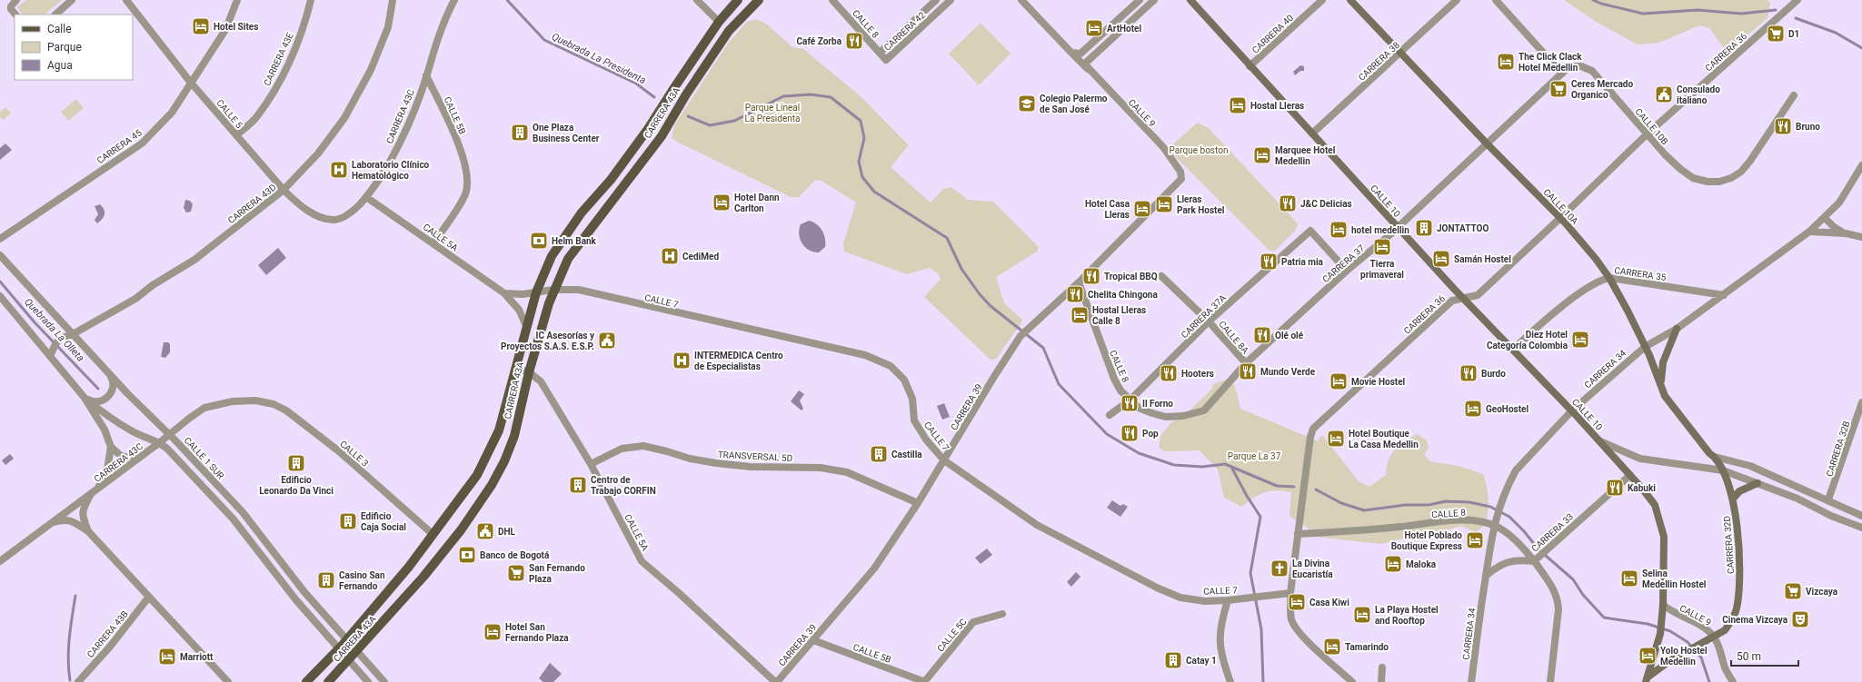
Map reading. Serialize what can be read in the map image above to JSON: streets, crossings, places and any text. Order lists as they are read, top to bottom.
{
  "streets": {
    "main road": [
      "CARRERA 43A",
      "CALLE 10",
      "CALLE 10A",
      "CARRERA 32D"
    ],
    "street": [
      "CALLE 8",
      "CARRERA 42",
      "CARRERA 40",
      "CARRERA 36",
      "CARRERA 43E",
      "CARRERA 38",
      "CALLE 9",
      "CALLE 5",
      "CALLE 5B",
      "CARRERA 43C",
      "CALLE 10B",
      "CARRERA 45",
      "CARRERA 43D",
      "CALLE 5A",
      "CARRERA 37",
      "CARRERA 35",
      "CALLE 7",
      "CARRERA 37A",
      "CALLE 8A",
      "CARRERA 34",
      "CARRERA 39",
      "CARRERA 32B",
      "CALLE 3",
      "TRANSVERSAL 5D",
      "CALLE 1 SUR",
      "CARRERA 33",
      "CARRERA 43B",
      "CALLE 5C"
    ]
  },
  "crossings": [
    ["CALLE 8", "CARRERA 42"],
    ["CALLE 8", "CARRERA 36"],
    ["CALLE 8", "CARRERA 37"],
    ["CALLE 8", "CARRERA 37A"],
    ["CALLE 8", "CARRERA 34"],
    ["CALLE 8", "CARRERA 39"],
    ["CALLE 8", "CARRERA 33"],
    ["CARRERA 40", "CALLE 10"],
    ["CARRERA 36", "CALLE 10B"],
    ["CARRERA 36", "CALLE 10"],
    ["CARRERA 36", "CALLE 10A"],
    ["CARRERA 36", "CALLE 7"],
    ["CARRERA 43E", "CALLE 5"],
    ["CARRERA 38", "CALLE 10"],
    ["CARRERA 38", "CALLE 10A"],
    ["CARRERA 43A", "CALLE 5A"],
    ["CARRERA 43A", "CALLE 7"],
    ["CARRERA 43A", "CALLE 3"],
    ["CARRERA 43A", "CALLE 1 SUR"],
    ["CALLE 9", "CARRERA 39"],
    ["CALLE 9", "CARRERA 32D"],
    ["CALLE 5", "CARRERA 43C"],
    ["CALLE 5", "CARRERA 45"],
    ["CALLE 5", "CARRERA 43D"],
    ["CALLE 5B", "CARRERA 43C"],
    ["CALLE 5B", "CALLE 5A"],
    ["CALLE 5B", "CARRERA 39"],
    ["CALLE 5B", "CALLE 5C"],
    ["CARRERA 43C", "CALLE 5A"],
    ["CARRERA 43C", "CALLE 3"],
    ["CARRERA 43C", "CALLE 1 SUR"],
    ["CALLE 10B", "CARRERA 37"],
    ["CALLE 10", "CARRERA 37"],
    ["CALLE 10", "CARRERA 35"],
    ["CALLE 10", "CARRERA 34"],
    ["CALLE 10", "CARRERA 33"],
    ["CALLE 10", "CARRERA 32D"],
    ["CARRERA 43D", "CALLE 1 SUR"],
    ["CALLE 10A", "CARRERA 37"],
    ["CALLE 10A", "CARRERA 35"],
    ["CALLE 10A", "CARRERA 34"],
    ["CALLE 10A", "CARRERA 32D"],
    ["CALLE 5A", "CARRERA 39"],
    ["CALLE 5A", "TRANSVERSAL 5D"],
    ["CARRERA 37", "CARRERA 37A"],
    ["CARRERA 37", "CALLE 8A"],
    ["CARRERA 35", "CARRERA 34"],
    ["CALLE 7", "CARRERA 39"],
    ["CARRERA 37A", "CALLE 8A"],
    ["CARRERA 39", "TRANSVERSAL 5D"],
    ["CARRERA 33", "CARRERA 32D"]
  ],
  "water": ["Quebrada La Presidenta", "Quebrada La Olleta"],
  "parks": ["Parque Lineal La Presidenta", "Parque boston", "Parque La 37"],
  "places": {
    "hotel": [
      "Hotel Sites",
      "ArtHotel",
      "The Click Clack Hotel Medellin",
      "Hostal Lleras",
      "Marquee Hotel Medellin",
      "Hotel Dann Carlton",
      "Lleras Park Hostel",
      "Hotel Casa Lleras",
      "hotel medellin",
      "Tierra primaveral",
      "Samán Hostel",
      "Hostal Lleras Calle 8",
      "Diez Hotel Categoría Colombia",
      "Movie Hostel",
      "GeoHostel",
      "Hotel Boutique La Casa Medellin",
      "Hotel Poblado Boutique Express",
      "Maloka",
      "Selina Medellin Hostel",
      "Casa Kiwi",
      "La Playa Hostel and Rooftop",
      "Hotel San Fernando Plaza",
      "Tamarindo",
      "Yolo Hostel Medellin",
      "Marriott"
    ],
    "supermarket": [
      "D1",
      "Ceres Mercado Organico",
      "San Fernando Plaza",
      "Vizcaya"
    ],
    "restaurant": [
      "Café Zorba",
      "Bruno",
      "J&C Delicias",
      "Patria mia",
      "Tropical BBQ",
      "Chelita Chingona",
      "Olé olé",
      "Mundo Verde",
      "Hooters",
      "Burdo",
      "Il Forno",
      "Pop",
      "Kabuki"
    ],
    "public building": ["Consulado italiano", "IC Asesorías y Proyectos S.A.S. E.S.P.", "DHL"],
    "school or university": ["Colegio Palermo de San José"],
    "building": [
      "One Plaza Business Center",
      "JONTATTOO",
      "Castilla",
      "Edificio Leonardo Da Vinci",
      "Centro de Trabajo CORFIN",
      "Edificio Caja Social",
      "Casino San Fernando",
      "Catay 1"
    ],
    "hospital": ["Laboratorio Clínico Hematológico", "CediMed", "INTERMEDICA Centro de Especialistas"],
    "bank": ["Helm Bank", "Banco de Bogotá"],
    "church": ["La Divina Eucaristía"],
    "theatre": ["Cinema Vizcaya"]
  },
  "legend": ["Calle", "Parque", "Agua"],
  "scale_bar": "50 m"
}
